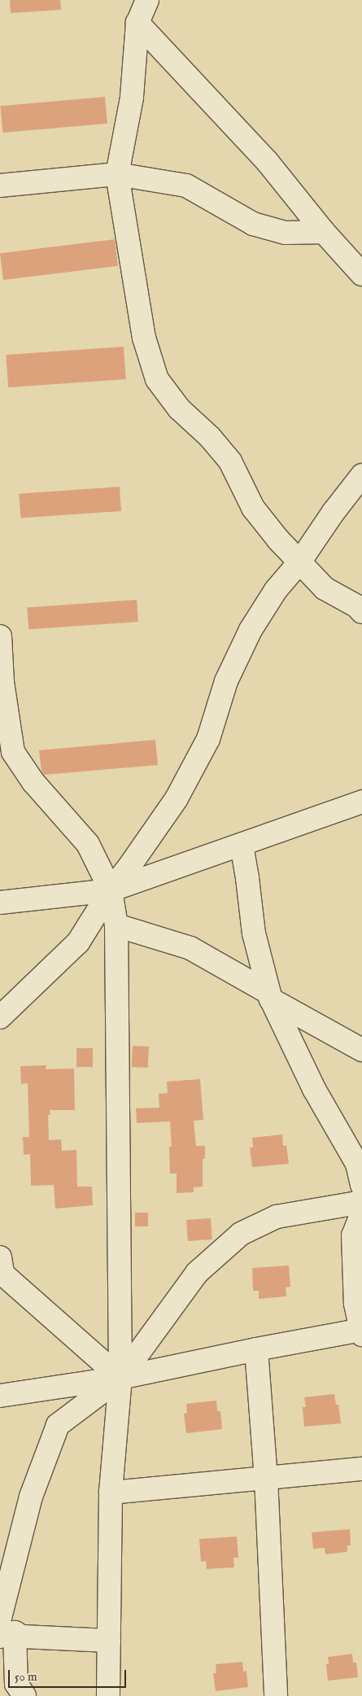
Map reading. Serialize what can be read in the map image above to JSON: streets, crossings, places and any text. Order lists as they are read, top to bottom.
{
  "scale_bar": "50 m"
}
